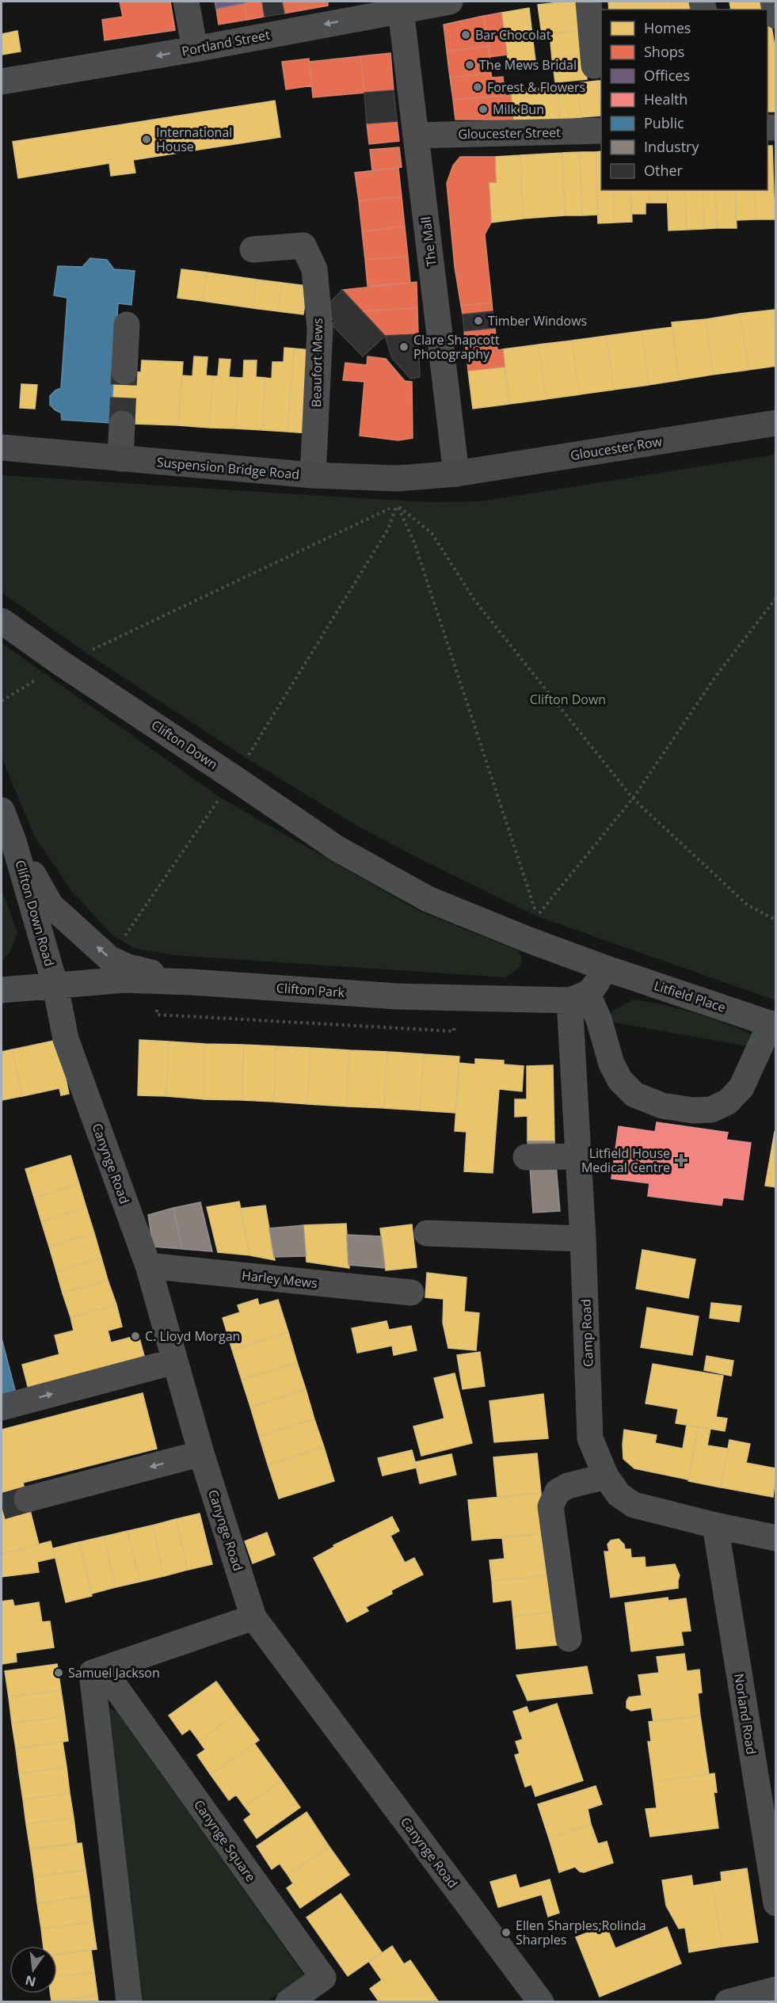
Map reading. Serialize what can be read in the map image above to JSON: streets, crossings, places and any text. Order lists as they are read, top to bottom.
{
  "streets": {
    "main road": ["Gloucester Row", "Suspension Bridge Road"],
    "street": [
      "Portland Street",
      "Gloucester Street",
      "The Mall",
      "Beaufort Mews",
      "Clifton Down",
      "Clifton Down Road",
      "Clifton Park",
      "Litfield Place",
      "Canynge Road",
      "Harley Mews",
      "Camp Road",
      "Norland Road",
      "Canynge Square"
    ]
  },
  "crossings": [
    ["Portland Street", "The Mall"],
    ["Gloucester Street", "The Mall"],
    ["The Mall", "Gloucester Row"],
    ["The Mall", "Suspension Bridge Road"],
    ["Beaufort Mews", "Suspension Bridge Road"],
    ["Gloucester Row", "Suspension Bridge Road"],
    ["Clifton Down", "Litfield Place"],
    ["Clifton Down Road", "Clifton Park"],
    ["Clifton Down Road", "Canynge Road"],
    ["Clifton Park", "Canynge Road"],
    ["Clifton Park", "Camp Road"],
    ["Canynge Road", "Harley Mews"],
    ["Camp Road", "Norland Road"]
  ],
  "one_way": ["Portland Street"],
  "parks": ["Clifton Down"],
  "places": {
    "other": [
      "Bar Chocolat",
      "The Mews Bridal",
      "Forest & Flowers",
      "Milk Bun",
      "International House",
      "Timber Windows",
      "Clare Shapcott Photography",
      "C. Lloyd Morgan",
      "Samuel Jackson",
      "Ellen Sharples;Rolinda Sharples"
    ],
    "health": ["Litfield House Medical Centre"]
  },
  "legend": [
    "Homes",
    "Shops",
    "Offices",
    "Health",
    "Public",
    "Industry",
    "Other"
  ],
  "north": "bottom"
}
